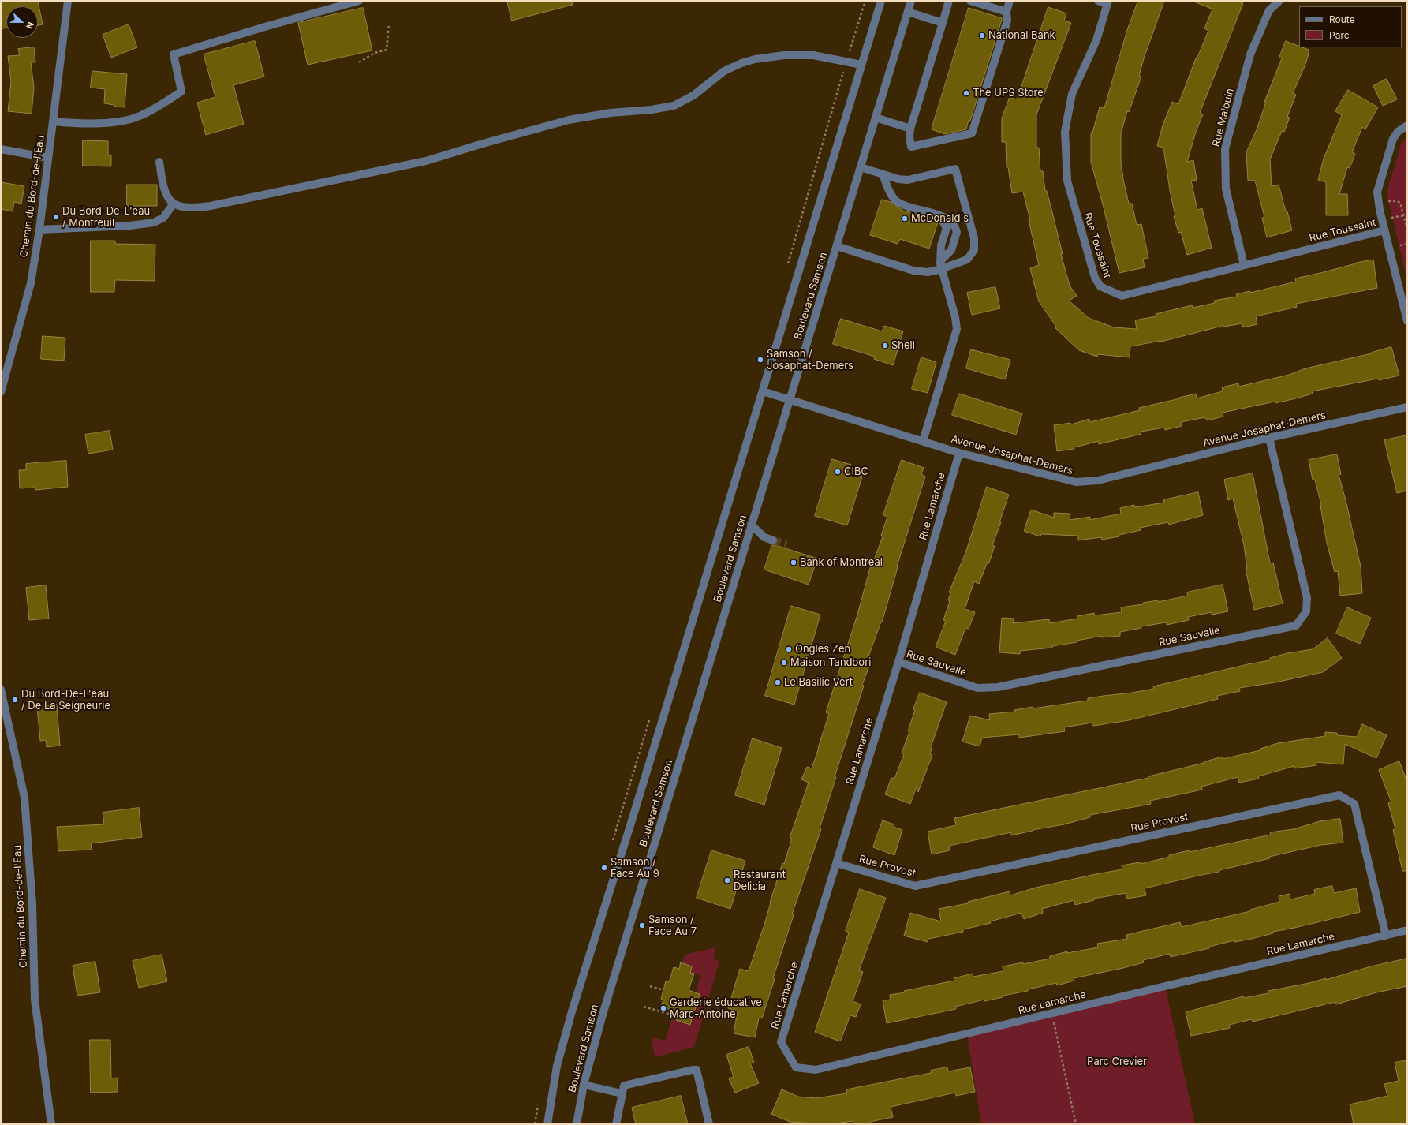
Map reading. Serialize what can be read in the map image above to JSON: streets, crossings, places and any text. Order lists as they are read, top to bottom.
{
  "streets": {
    "street": [
      "Rue Malouin",
      "Chemin du Bord-de-l'Eau",
      "Rue Toussaint",
      "Boulevard Samson",
      "Avenue Josaphat-Demers",
      "Rue Lamarche",
      "Rue Sauvalle",
      "Rue Provost"
    ]
  },
  "crossings": [
    ["Rue Malouin", "Rue Toussaint"],
    ["Boulevard Samson", "Avenue Josaphat-Demers"],
    ["Avenue Josaphat-Demers", "Rue Lamarche"],
    ["Avenue Josaphat-Demers", "Rue Sauvalle"],
    ["Rue Lamarche", "Rue Sauvalle"],
    ["Rue Lamarche", "Rue Provost"]
  ],
  "parks": ["Parc Crevier"],
  "places": [
    "National Bank",
    "The UPS Store",
    "Du Bord-De-L'eau / Montreuil",
    "McDonald's",
    "Shell",
    "Samson / Josaphat-Demers",
    "CIBC",
    "Bank of Montreal",
    "Ongles Zen",
    "Maison Tandoori",
    "Le Basilic Vert",
    "Du Bord-De-L'eau / De La Seigneurie",
    "Samson / Face Au 9",
    "Restaurant Delicia",
    "Samson / Face Au 7",
    "Garderie éducative Marc-Antoine"
  ],
  "legend": ["Route", "Parc"],
  "north": "right"
}
